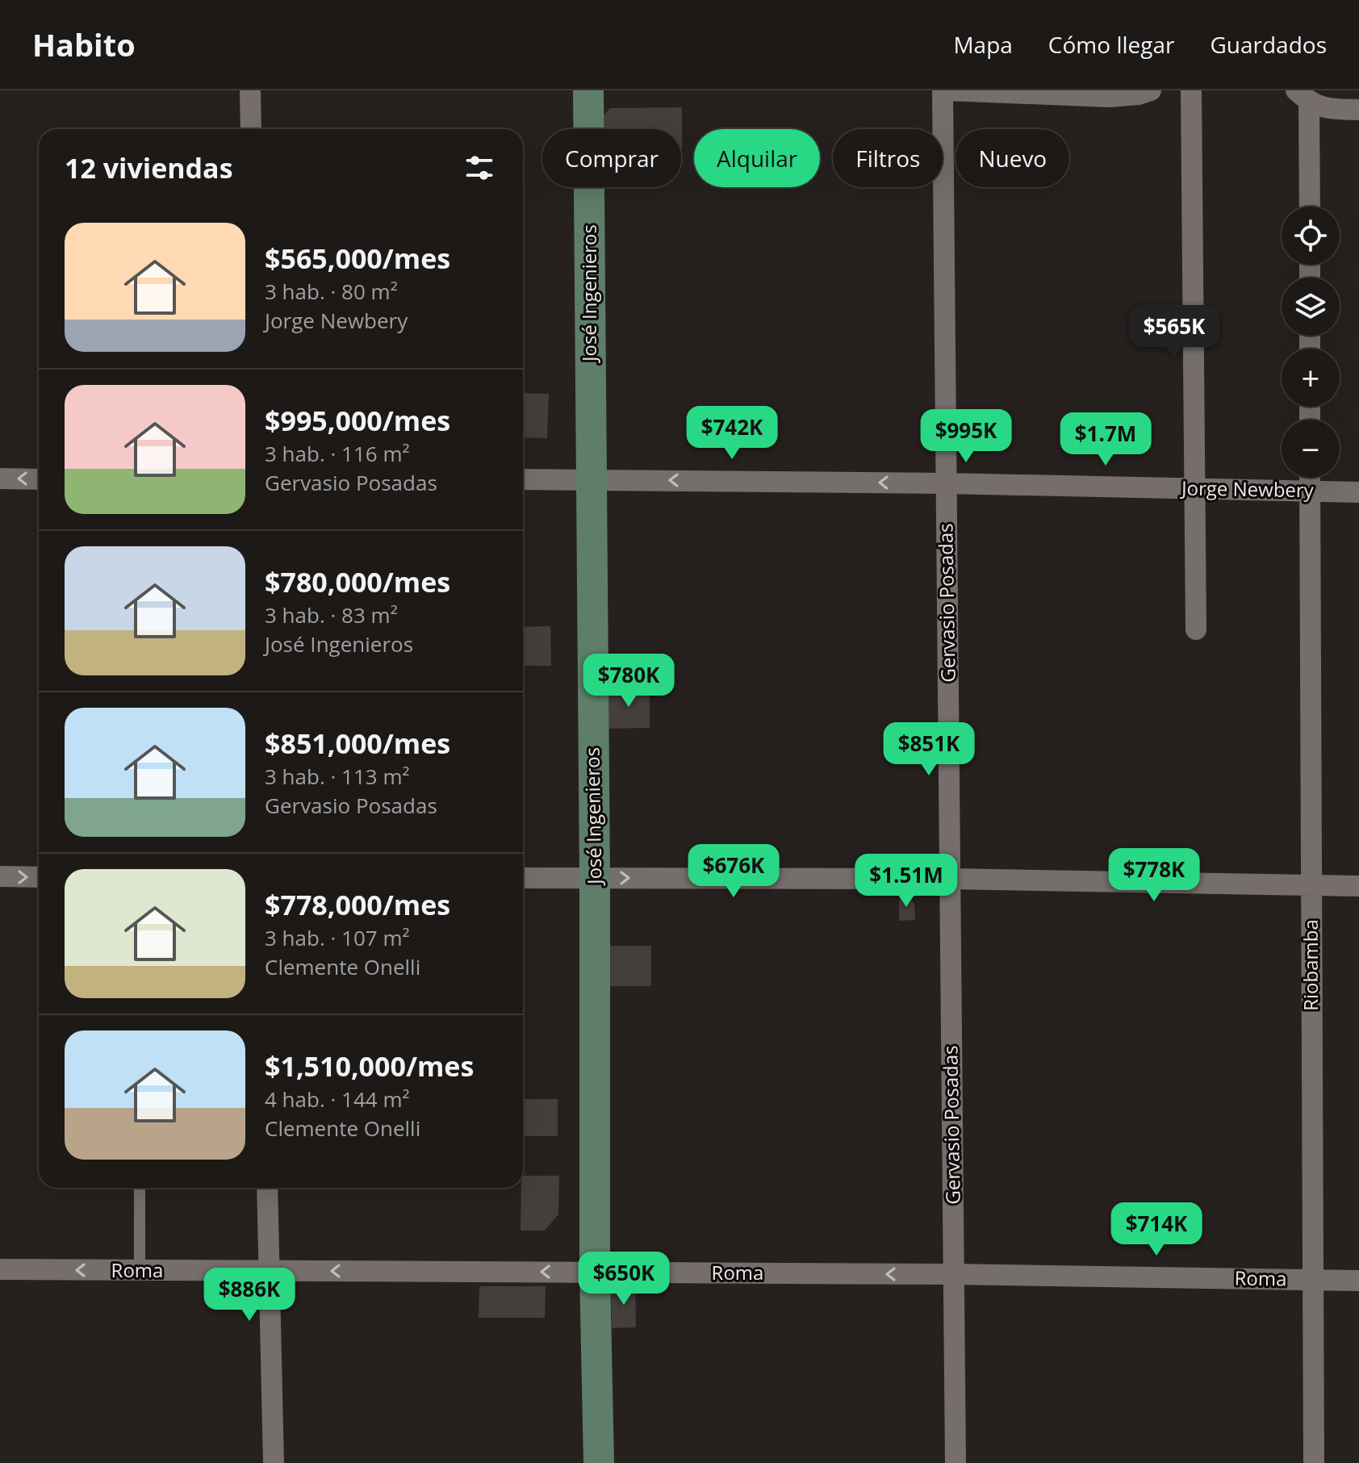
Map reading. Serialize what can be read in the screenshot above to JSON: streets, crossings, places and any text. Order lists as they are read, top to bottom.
{
  "streets": {
    "street": [
      "José Ingenieros",
      "Jorge Newbery",
      "Gervasio Posadas",
      "Riobamba",
      "Roma"
    ]
  },
  "crossings": [
    ["José Ingenieros", "Jorge Newbery"],
    ["José Ingenieros", "Roma"],
    ["Jorge Newbery", "Gervasio Posadas"],
    ["Jorge Newbery", "Riobamba"],
    ["Gervasio Posadas", "Roma"],
    ["Riobamba", "Roma"]
  ],
  "one_way": ["Jorge Newbery", "Roma"],
  "page": {
    "header": "Habito",
    "nav": ["Mapa", "Cómo llegar", "Guardados"],
    "chip": [
      "Comprar",
      "Alquilar",
      "Filtros",
      "Nuevo"
    ],
    "heading": "12 viviendas",
    "map_buttons": ["+", "−"],
    "list": [
      {
        "name": "$565,000/mes",
        "note": "3 hab. · 80 m² · Jorge Newbery"
      },
      {
        "name": "$995,000/mes",
        "note": "3 hab. · 116 m² · Gervasio Posadas"
      },
      {
        "name": "$780,000/mes",
        "note": "3 hab. · 83 m² · José Ingenieros"
      },
      {
        "name": "$851,000/mes",
        "note": "3 hab. · 113 m² · Gervasio Posadas"
      },
      {
        "name": "$778,000/mes",
        "note": "3 hab. · 107 m² · Clemente Onelli"
      },
      {
        "name": "$1,510,000/mes",
        "note": "4 hab. · 144 m² · Clemente Onelli"
      }
    ],
    "price": [
      "$565K",
      "$742K",
      "$995K",
      "$1.7M",
      "$780K",
      "$851K",
      "$676K",
      "$778K",
      "$1.51M",
      "$714K",
      "$650K",
      "$886K"
    ]
  }
}
